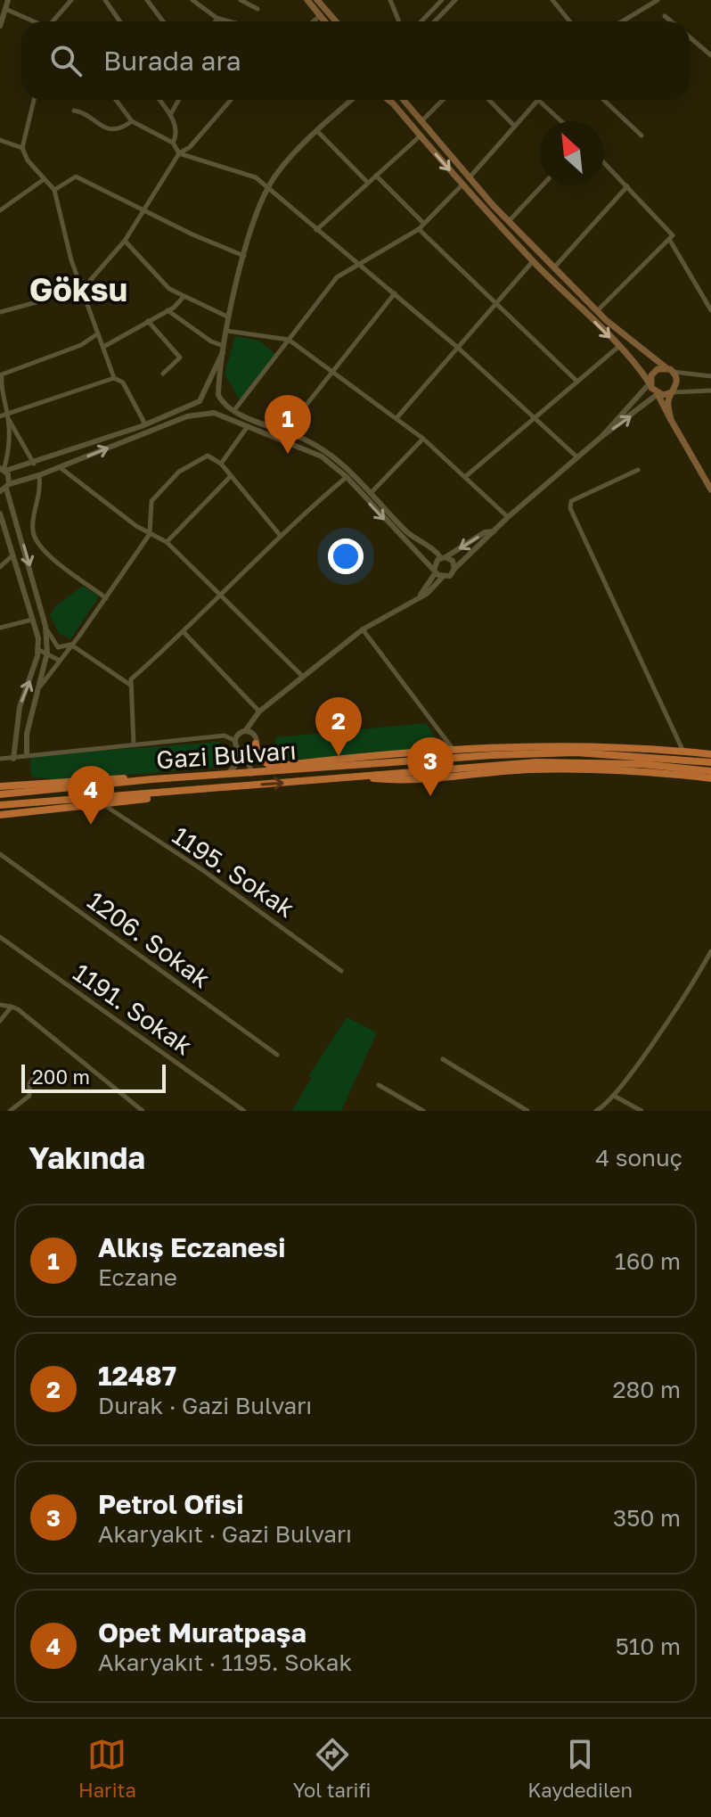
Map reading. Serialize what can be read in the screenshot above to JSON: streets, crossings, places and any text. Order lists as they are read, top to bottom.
{
  "streets": {
    "highway": ["Gazi Bulvarı"],
    "street": ["1195. Sokak", "1206. Sokak", "1191. Sokak"]
  },
  "districts": ["Göksu"],
  "scale_bar": "200 m",
  "north": "top left",
  "page": {
    "search": "Burada ara",
    "pins": [
      "1",
      "2",
      "3",
      "4"
    ],
    "scale": "200 m",
    "heading": ["Yakında", "4 sonuç"],
    "list": [
      {
        "mark": "1",
        "name": "Alkış Eczanesi",
        "note": "Eczane",
        "value": "160 m"
      },
      {
        "mark": "2",
        "name": "12487",
        "note": "Durak · Gazi Bulvarı",
        "value": "280 m"
      },
      {
        "mark": "3",
        "name": "Petrol Ofisi",
        "note": "Akaryakıt · Gazi Bulvarı",
        "value": "350 m"
      },
      {
        "mark": "4",
        "name": "Opet Muratpaşa",
        "note": "Akaryakıt · 1195. Sokak",
        "value": "510 m"
      }
    ],
    "nav": ["Harita", "Yol tarifi", "Kaydedilen"]
  }
}
